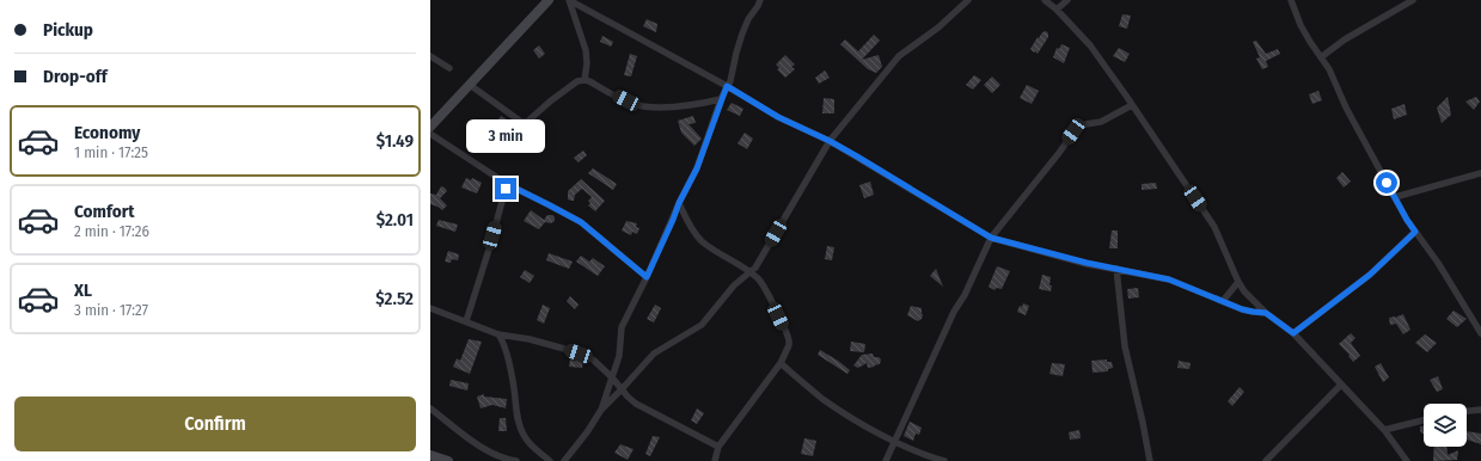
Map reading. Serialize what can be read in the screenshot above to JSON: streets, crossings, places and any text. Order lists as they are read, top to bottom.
{
  "page": {
    "banner": ["Pickup", "Drop-off"],
    "list": [
      {
        "name": "Economy",
        "note": "1 min · 17:25",
        "value": "$1.49"
      },
      {
        "name": "Comfort",
        "note": "2 min · 17:26",
        "value": "$2.01"
      },
      {
        "name": "XL",
        "note": "3 min · 17:27",
        "value": "$2.52"
      }
    ],
    "bubble": "3 min",
    "buttons": "Confirm"
  }
}
